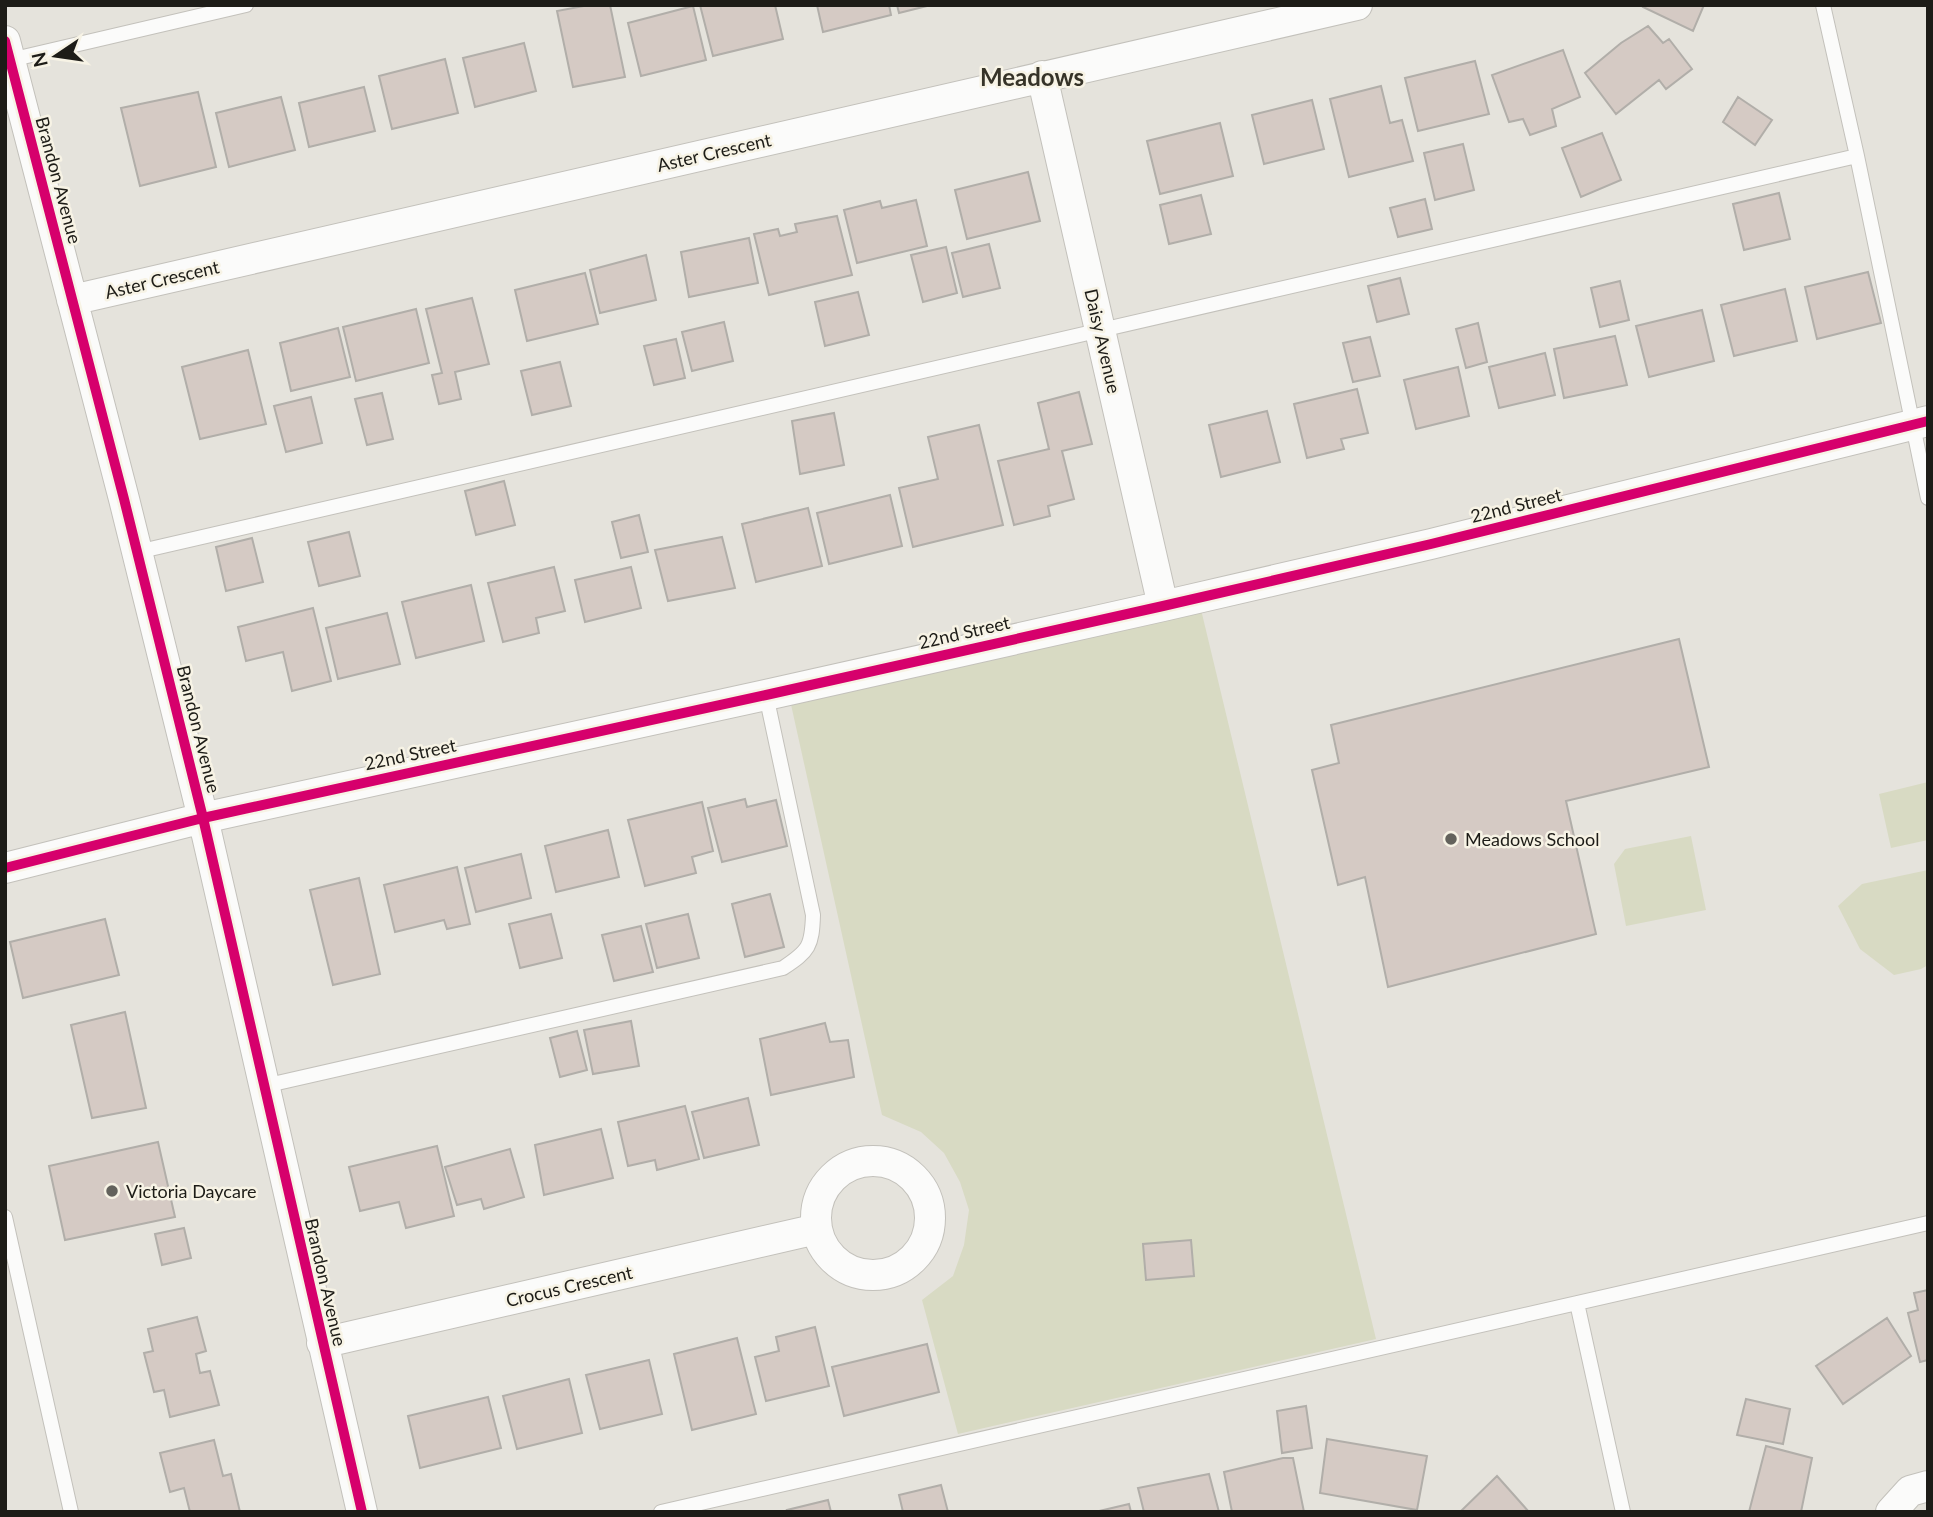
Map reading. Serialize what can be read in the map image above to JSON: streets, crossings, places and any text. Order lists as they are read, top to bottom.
{
  "streets": {
    "street": [
      "Aster Crescent",
      "Brandon Avenue",
      "Daisy Avenue",
      "22nd Street",
      "Crocus Crescent"
    ]
  },
  "crossings": [
    ["Aster Crescent", "Brandon Avenue"],
    ["Aster Crescent", "Daisy Avenue"],
    ["Brandon Avenue", "22nd Street"],
    ["Brandon Avenue", "Crocus Crescent"],
    ["Daisy Avenue", "22nd Street"]
  ],
  "districts": ["Meadows"],
  "places": ["Meadows School", "Victoria Daycare"],
  "north": "left"
}
